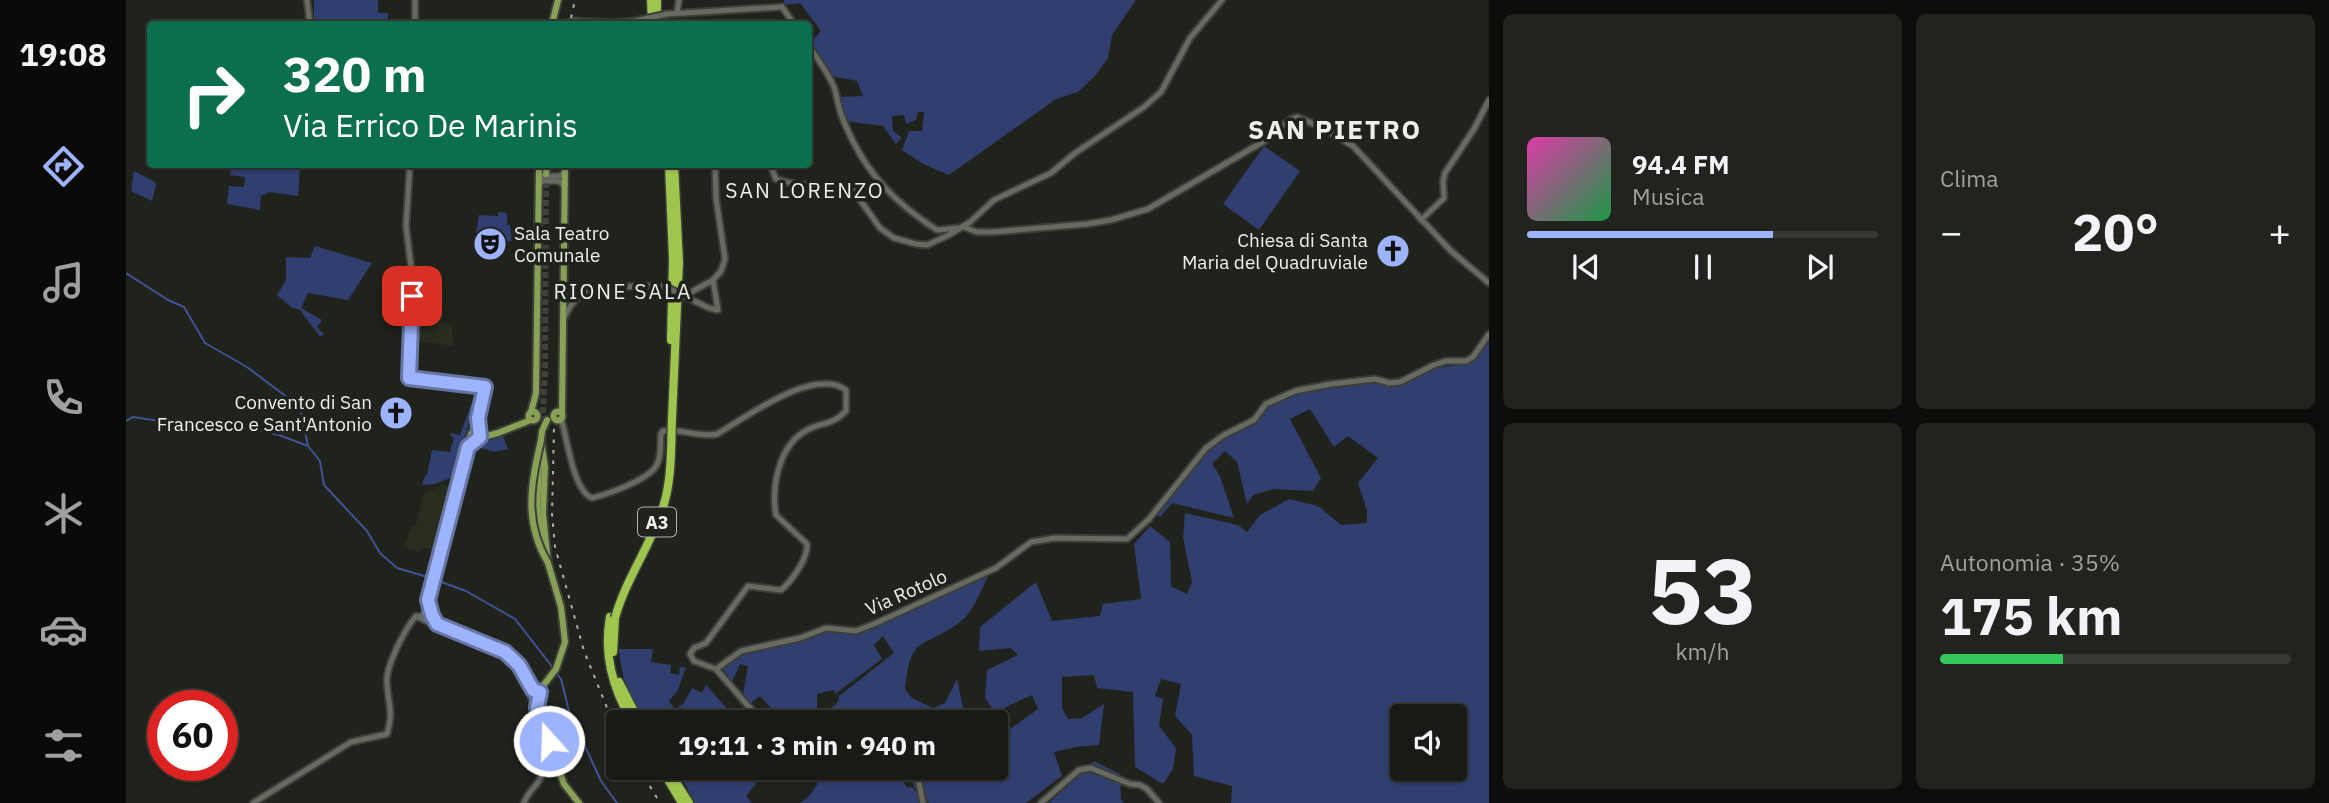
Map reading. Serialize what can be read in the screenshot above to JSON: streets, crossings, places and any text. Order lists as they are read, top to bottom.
{
  "streets": {
    "highway": ["A3"],
    "street": ["Via Rotolo"]
  },
  "districts": ["SAN PIETRO", "SAN LORENZO", "RIONE SALA"],
  "places": {
    "theatre": ["Sala Teatro Comunale"],
    "church": ["Chiesa di Santa Maria del Quadruviale", "Convento di San Francesco e Sant'Antonio"]
  },
  "page": {
    "tabs": "19:08",
    "tile": [
      "Clima",
      ["53", "km/h"],
      ["Autonomia · 35%", "175 km"]
    ],
    "turn": ["320 m", "Via Errico De Marinis"],
    "song": ["94.4 FM", "Musica"],
    "heat": ["−", "20°", "+"],
    "limit": "60",
    "trip": "19:11 · 3 min · 940 m"
  }
}
